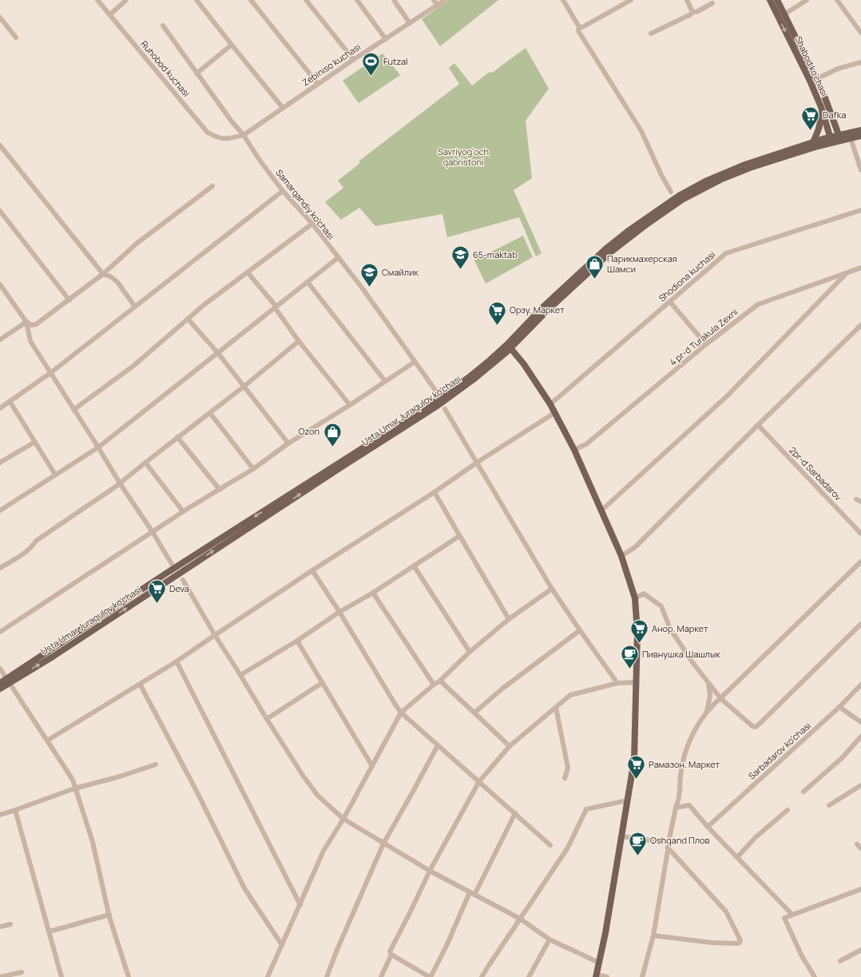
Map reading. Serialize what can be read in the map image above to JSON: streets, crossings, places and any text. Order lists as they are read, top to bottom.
{
  "streets": {
    "main road": ["Shabod ko'chasi", "Usta Umar Juraqulov ko'chasi"],
    "street": [
      "Zebiniso kuchasi",
      "Ruhobod kuchasi",
      "Samarqandiy ko'chasi",
      "Shodiona kuchasi",
      "4 pr-d Turakula Zexni",
      "2pr-d Sarbadarov",
      "Sarbadarov ko'chasi"
    ]
  },
  "crossings": [
    ["Zebiniso kuchasi", "Ruhobod kuchasi"],
    ["Zebiniso kuchasi", "Samarqandiy ko'chasi"],
    ["Shabod ko'chasi", "Usta Umar Juraqulov ko'chasi"]
  ],
  "parks": ["Savriyog'och qabristoni"],
  "places": {
    "sports": ["Futzal"],
    "supermarket": [
      "Dafka",
      "Орзу. Маркет",
      "Deva",
      "Анор. Маркет",
      "Рамазон. Маркет"
    ],
    "school or university": ["65-maktab", "Смайлик"],
    "shop": ["Парикмахерская Шамси", "Ozon"],
    "cafe": ["Пивнушка Шашлык", "Oshqand Плов"]
  }
}
